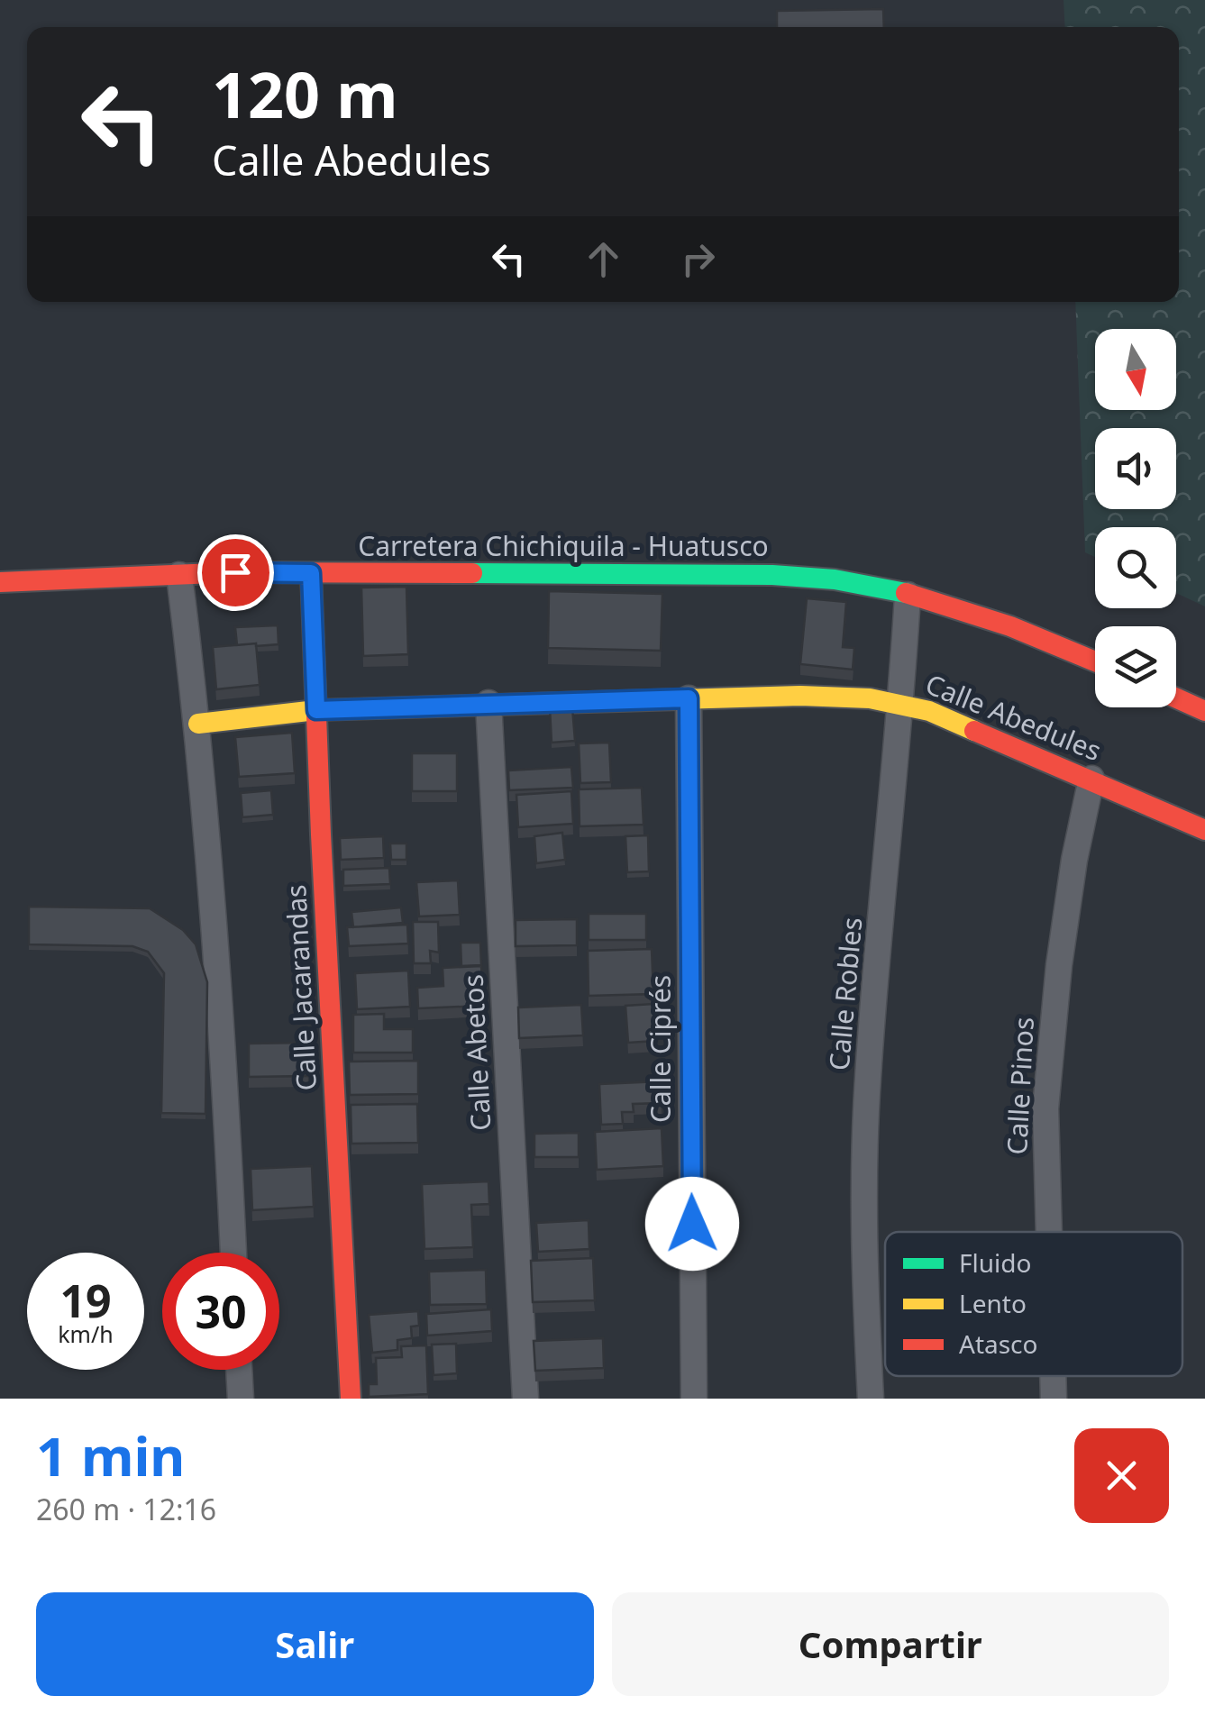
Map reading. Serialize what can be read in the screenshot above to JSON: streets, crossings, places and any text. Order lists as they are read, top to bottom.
{
  "streets": {
    "street": [
      "Carretera Chichiquila - Huatusco",
      "Calle Abedules",
      "Calle Jacarandas",
      "Calle Robles",
      "Calle Ciprés",
      "Calle Abetos",
      "Calle Pinos"
    ]
  },
  "crossings": [
    ["Carretera Chichiquila - Huatusco", "Calle Jacarandas"],
    ["Carretera Chichiquila - Huatusco", "Calle Robles"],
    ["Calle Abedules", "Calle Jacarandas"],
    ["Calle Abedules", "Calle Robles"],
    ["Calle Abedules", "Calle Ciprés"],
    ["Calle Abedules", "Calle Abetos"],
    ["Calle Abedules", "Calle Pinos"]
  ],
  "legend": ["Fluido", "Lento", "Atasco"],
  "north": "bottom",
  "page": {
    "turn": ["120 m", "Calle Abedules"],
    "speed": "19 km/h",
    "limit": "30",
    "heading": ["1 min", "260 m · 12:16"],
    "buttons": ["Salir", "Compartir"]
  }
}
